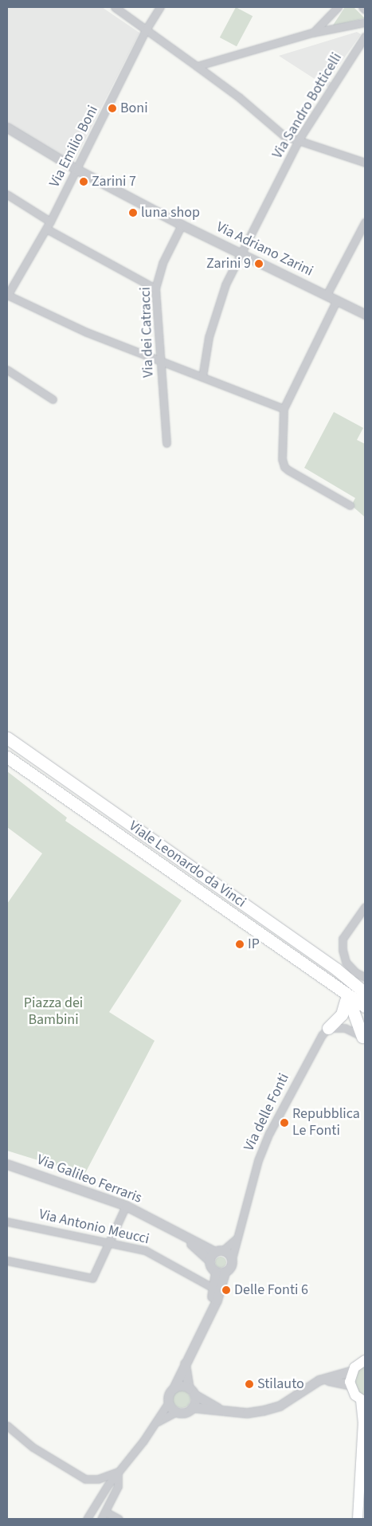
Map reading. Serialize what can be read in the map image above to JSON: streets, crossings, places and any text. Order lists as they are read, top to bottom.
{
  "streets": {
    "highway": ["Viale Leonardo da Vinci"],
    "street": [
      "Via Sandro Botticelli",
      "Via Emilio Boni",
      "Via Adriano Zarini",
      "Via dei Catracci",
      "Via delle Fonti",
      "Via Galileo Ferraris",
      "Via Antonio Meucci"
    ]
  },
  "crossings": [
    ["Via Sandro Botticelli", "Via Adriano Zarini"],
    ["Via Emilio Boni", "Via Adriano Zarini"],
    ["Via Adriano Zarini", "Via dei Catracci"]
  ],
  "parks": ["Piazza dei Bambini"],
  "places": [
    "Boni",
    "Zarini 7",
    "luna shop",
    "Zarini 9",
    "IP",
    "Repubblica Le Fonti",
    "Delle Fonti 6",
    "Stilauto"
  ]
}
